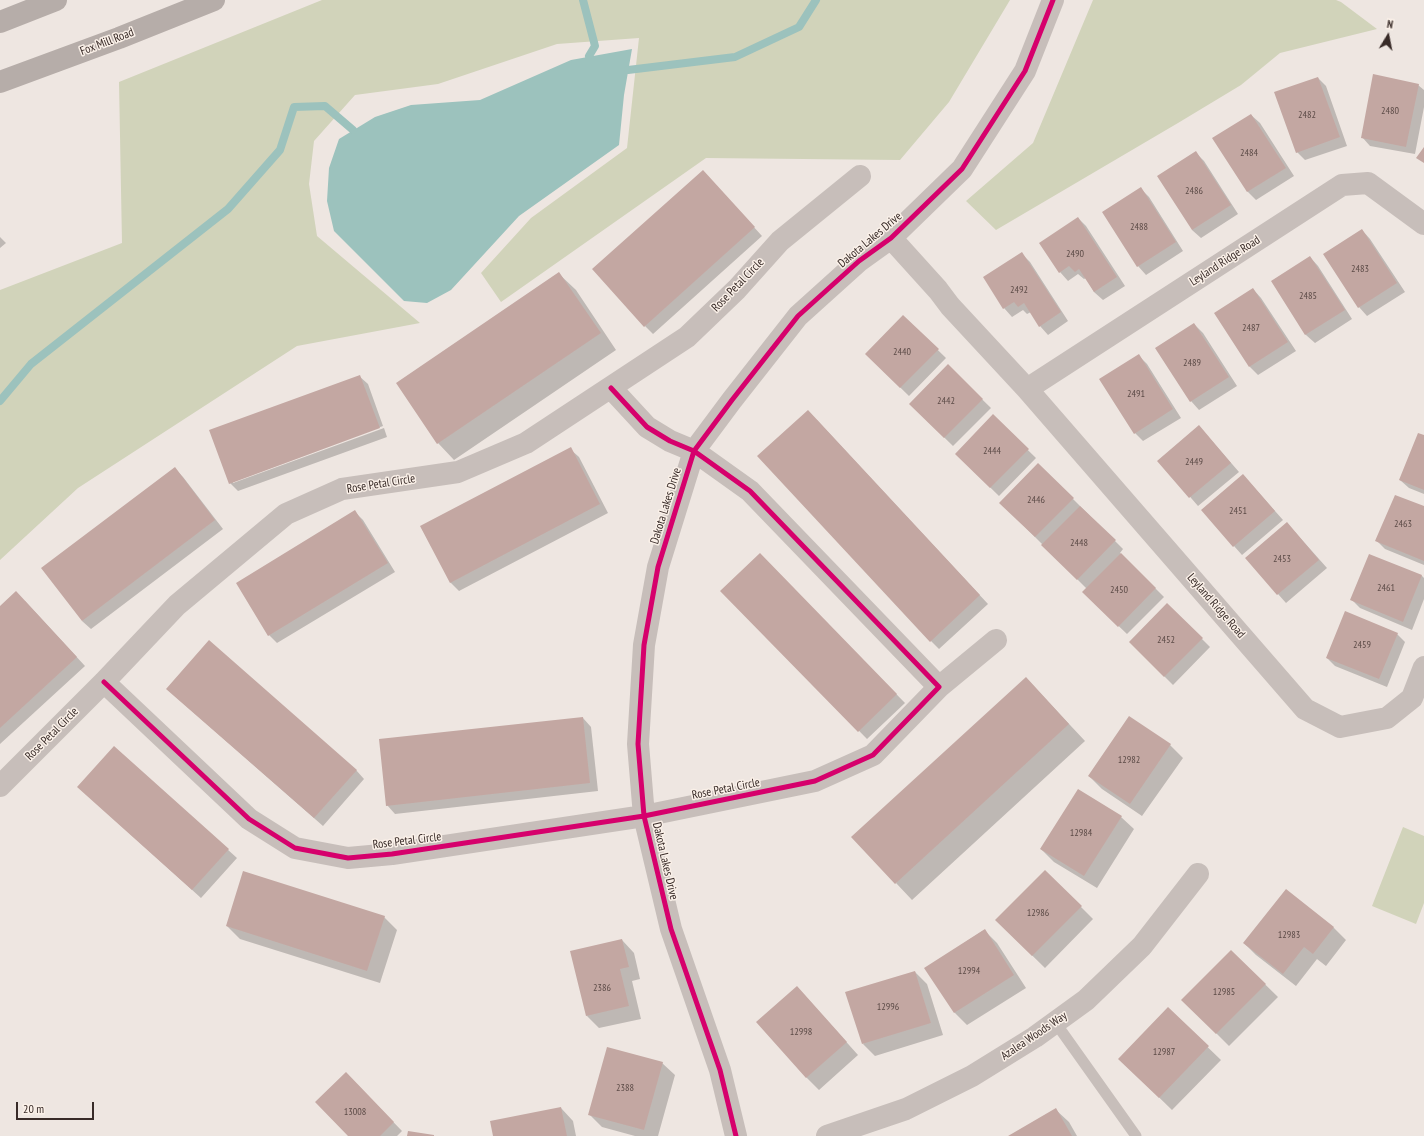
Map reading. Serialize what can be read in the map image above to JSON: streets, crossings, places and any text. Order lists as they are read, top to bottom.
{
  "streets": {
    "main road": ["Fox Mill Road"],
    "street": [
      "Dakota Lakes Drive",
      "Leyland Ridge Road",
      "Rose Petal Circle",
      "Azalea Woods Way"
    ]
  },
  "crossings": [
    ["Dakota Lakes Drive", "Leyland Ridge Road"],
    ["Dakota Lakes Drive", "Rose Petal Circle"]
  ],
  "house_numbers": [
    "2480",
    "2482",
    "2484",
    "2486",
    "2488",
    "2490",
    "2483",
    "2492",
    "2485",
    "2487",
    "2440",
    "2489",
    "2491",
    "2442",
    "2444",
    "2449",
    "2446",
    "2451",
    "2463",
    "2448",
    "2453",
    "2461",
    "2450",
    "2452",
    "2459",
    "12982",
    "12984",
    "12986",
    "12983",
    "12994",
    "2386",
    "12985",
    "12996",
    "12998",
    "12987",
    "2388",
    "13008"
  ],
  "scale_bar": "20 m",
  "north": "top"
}
